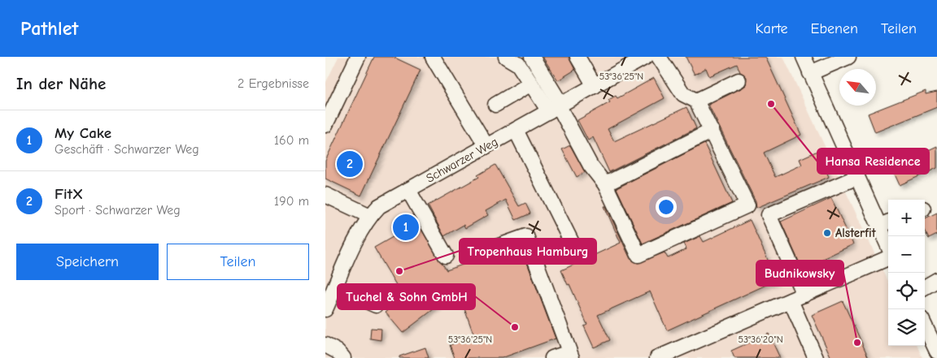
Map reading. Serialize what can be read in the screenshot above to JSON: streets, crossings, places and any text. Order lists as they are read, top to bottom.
{
  "streets": {
    "street": ["Schwarzer Weg"]
  },
  "places": [
    "Hansa Residence",
    "Alsterfit",
    "Tropenhaus Hamburg",
    "Tuchel & Sohn GmbH",
    "Budnikowsky"
  ],
  "north": "top left",
  "page": {
    "header": "Pathlet",
    "nav": ["Karte", "Ebenen", "Teilen"],
    "heading": ["In der Nähe", "2 Ergebnisse"],
    "list": [
      {
        "mark": "1",
        "name": "My Cake",
        "note": "Geschäft · Schwarzer Weg",
        "value": "160 m"
      },
      {
        "mark": "2",
        "name": "FitX",
        "note": "Sport · Schwarzer Weg",
        "value": "190 m"
      }
    ],
    "pins": ["2", "1"],
    "map_buttons": ["+", "−"],
    "buttons": ["Speichern", "Teilen"]
  },
  "coordinates": ["53°36'25\"N", "53°36'20\"N"]
}
